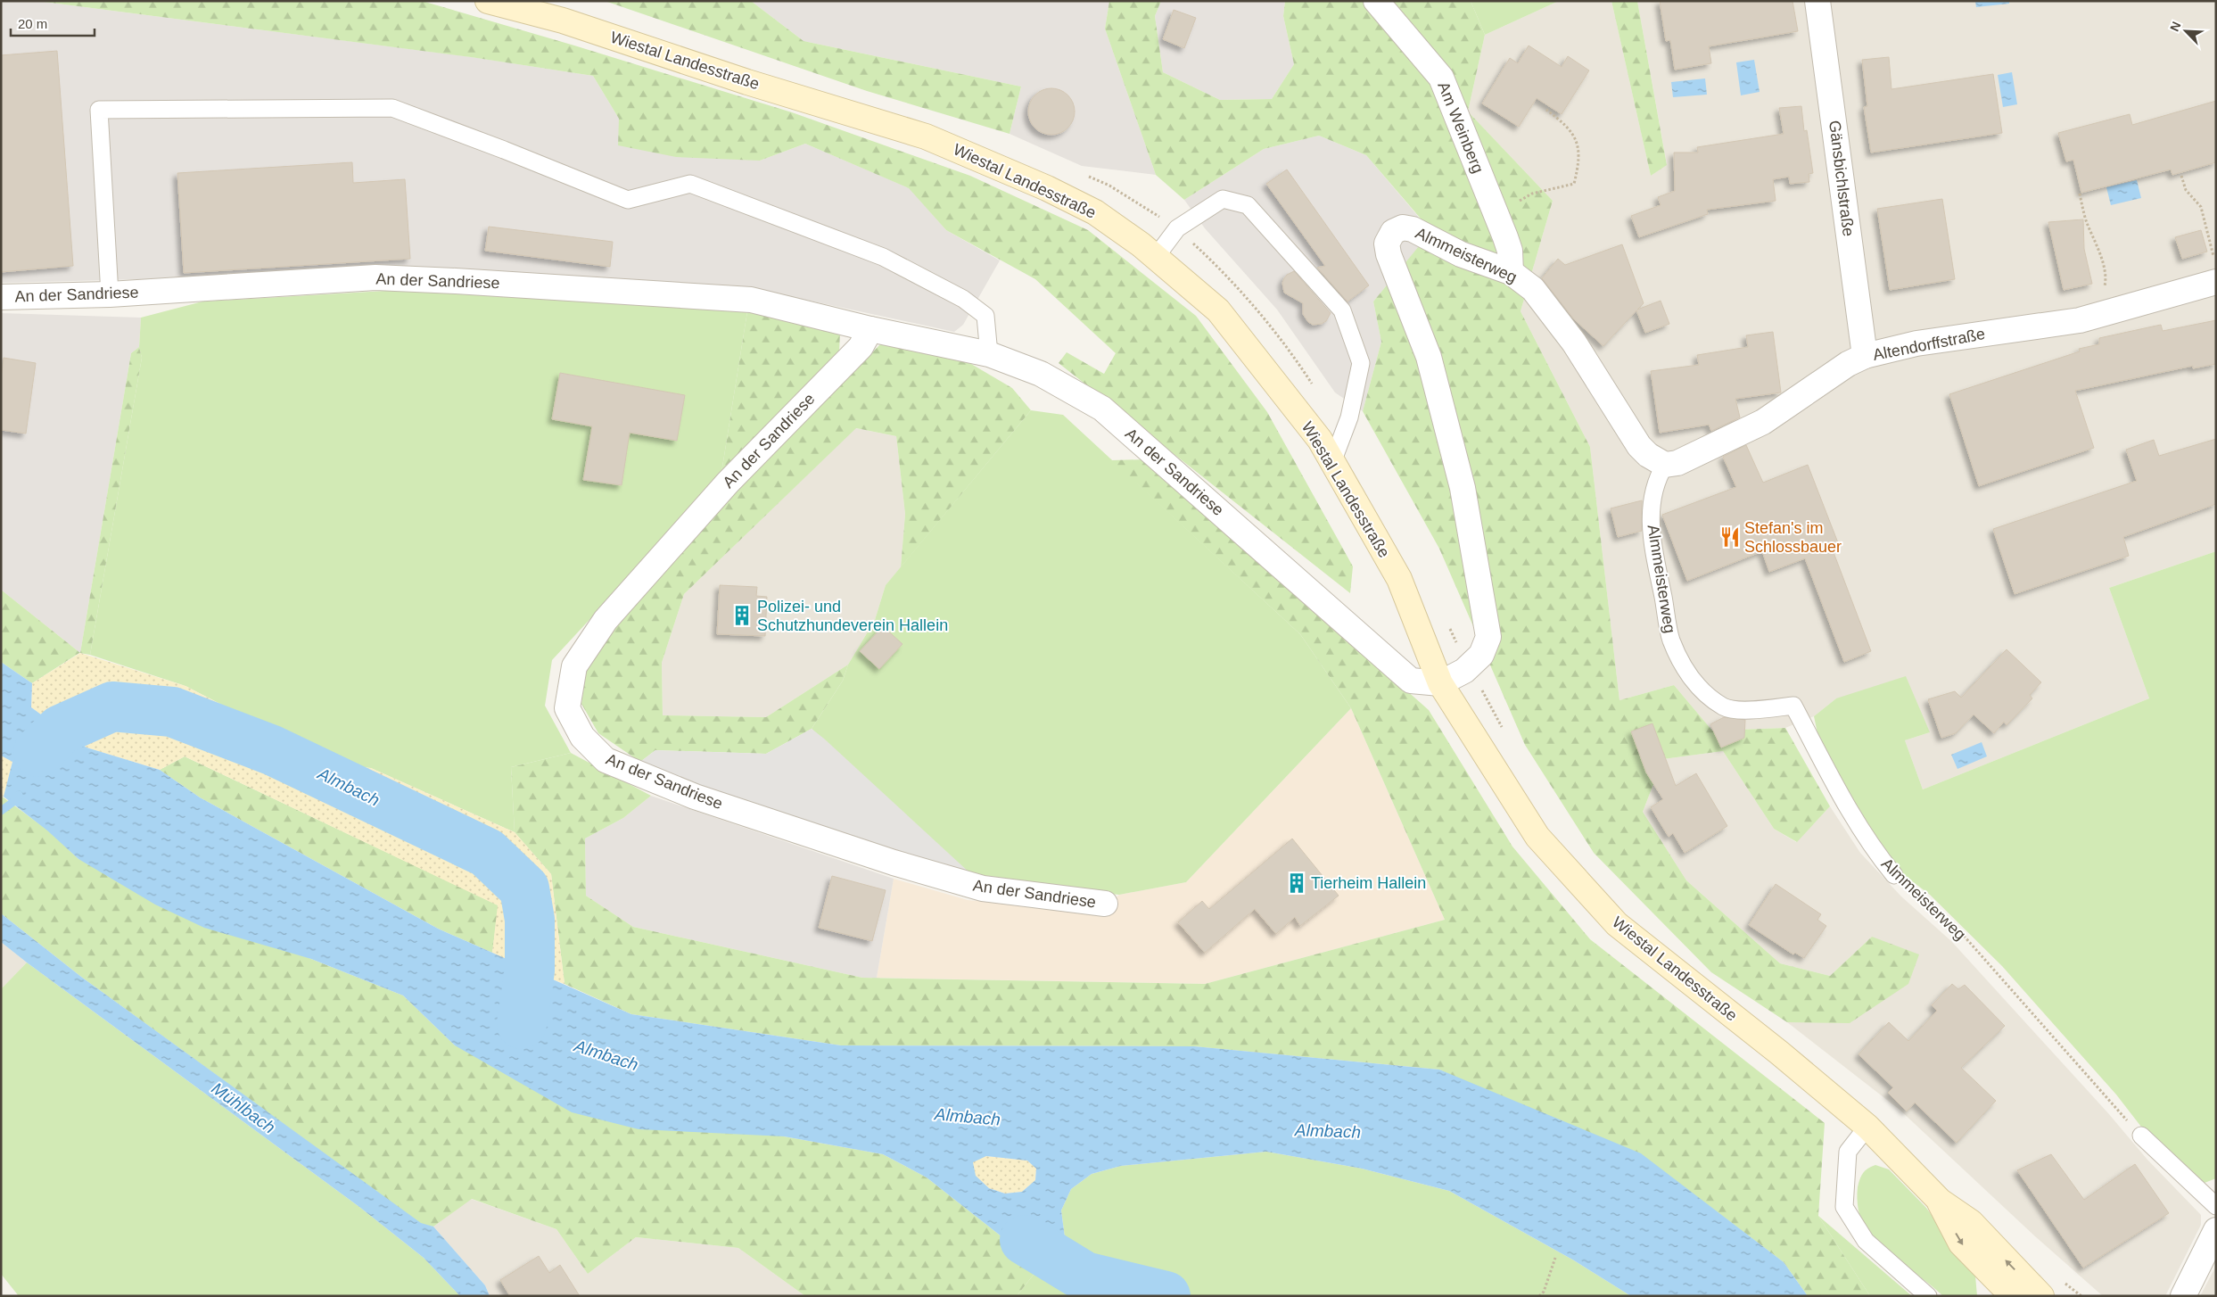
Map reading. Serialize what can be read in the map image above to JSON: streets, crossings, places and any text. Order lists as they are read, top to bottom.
{
  "streets": {
    "main road": ["Wiestal Landesstraße"],
    "street": [
      "Am Weinberg",
      "Gänsbichlstraße",
      "Almmeisterweg",
      "An der Sandriese",
      "Altendorffstraße"
    ]
  },
  "crossings": [
    ["Wiestal Landesstraße", "Almmeisterweg"],
    ["Wiestal Landesstraße", "An der Sandriese"],
    ["Am Weinberg", "Almmeisterweg"],
    ["Gänsbichlstraße", "Altendorffstraße"],
    ["Almmeisterweg", "An der Sandriese"],
    ["Almmeisterweg", "Altendorffstraße"]
  ],
  "water": ["Almbach", "Mühlbach"],
  "places": {
    "restaurant": ["Stefan's im Schlossbauer"],
    "building": ["Polizei- und Schutzhundeverein Hallein", "Tierheim Hallein"]
  },
  "scale_bar": "20 m",
  "north": "top left"
}
